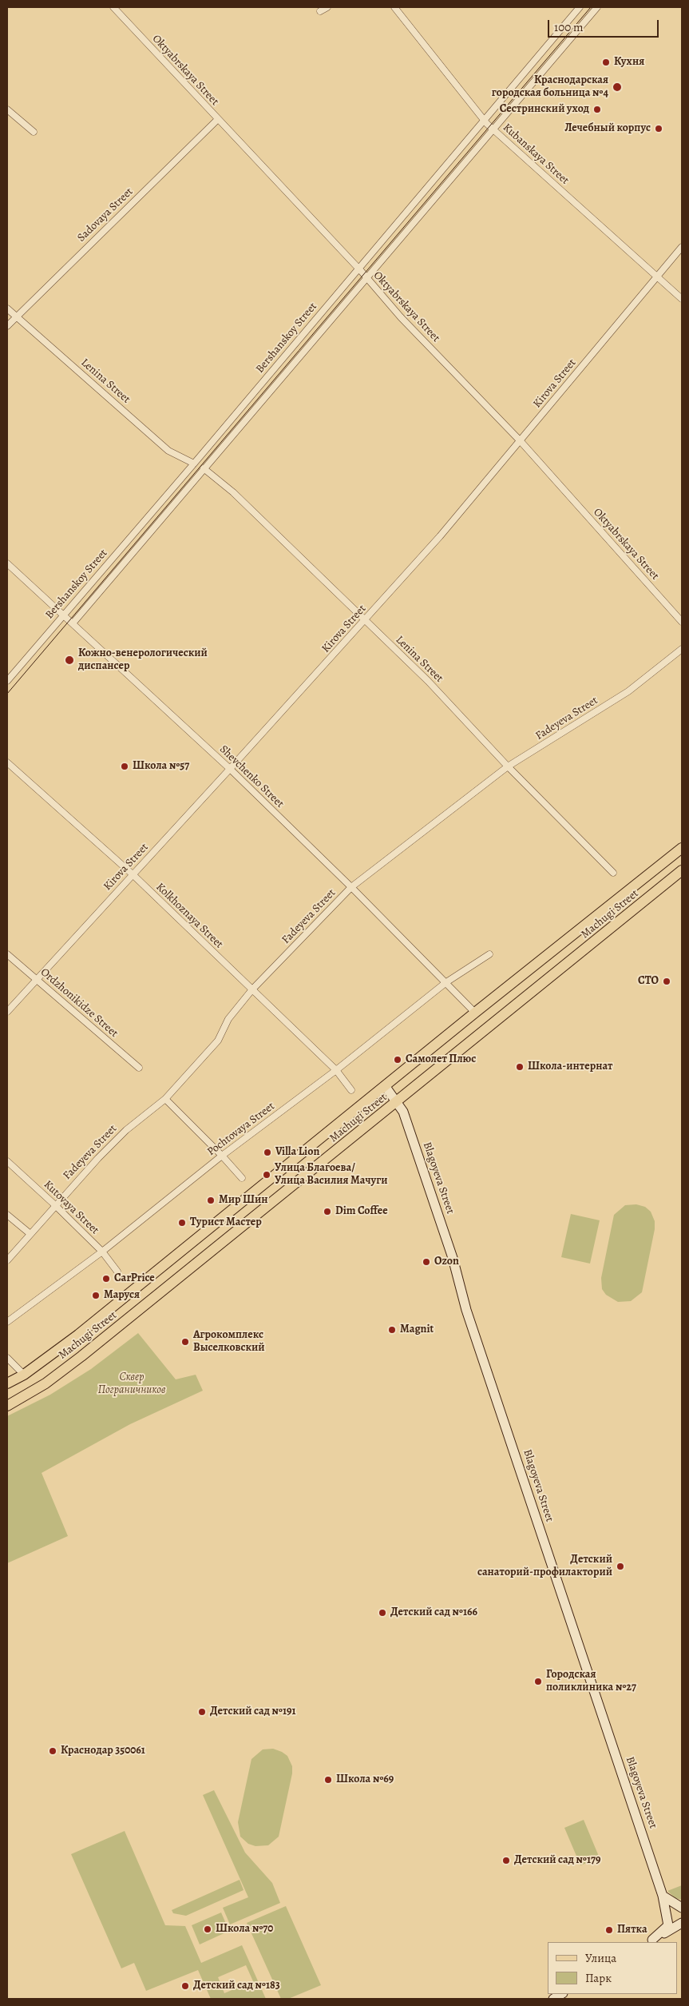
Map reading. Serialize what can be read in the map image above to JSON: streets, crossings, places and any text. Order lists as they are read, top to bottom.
{
  "streets": {
    "main road": ["Machugi Street"],
    "street": [
      "Oktyabrskaya Street",
      "Kubanskaya Street",
      "Sadovaya Street",
      "Bershanskoy Street",
      "Lenina Street",
      "Kirova Street",
      "Fadeyeva Street",
      "Shevchenko Street",
      "Kolkhoznaya Street",
      "Ordzhonikidze Street",
      "Pochtovaya Street",
      "Blagoyeva Street",
      "Kutovaya Street"
    ]
  },
  "crossings": [
    ["Oktyabrskaya Street", "Sadovaya Street"],
    ["Oktyabrskaya Street", "Bershanskoy Street"],
    ["Oktyabrskaya Street", "Kirova Street"],
    ["Kubanskaya Street", "Bershanskoy Street"],
    ["Kubanskaya Street", "Kirova Street"],
    ["Sadovaya Street", "Lenina Street"],
    ["Bershanskoy Street", "Lenina Street"],
    ["Bershanskoy Street", "Shevchenko Street"],
    ["Lenina Street", "Kirova Street"],
    ["Lenina Street", "Fadeyeva Street"],
    ["Kirova Street", "Shevchenko Street"],
    ["Kirova Street", "Kolkhoznaya Street"],
    ["Kirova Street", "Ordzhonikidze Street"],
    ["Fadeyeva Street", "Shevchenko Street"],
    ["Fadeyeva Street", "Kolkhoznaya Street"],
    ["Fadeyeva Street", "Kutovaya Street"],
    ["Shevchenko Street", "Machugi Street"],
    ["Shevchenko Street", "Pochtovaya Street"],
    ["Machugi Street", "Blagoyeva Street"],
    ["Kolkhoznaya Street", "Pochtovaya Street"],
    ["Pochtovaya Street", "Kutovaya Street"]
  ],
  "parks": ["Сквер Пограничников"],
  "places": [
    "Кухня",
    "Краснодарская городская больница №4",
    "Сестринский уход",
    "Лечебный корпус",
    "Кожно-венерологический диспансер",
    "Школа №57",
    "СТО",
    "Самолет Плюс",
    "Школа-интернат",
    "Villa Lion",
    "Улица Благоева/ Улица Василия Мачуги",
    "Мир Шин",
    "Dim Coffee",
    "Турист Мастер",
    "Ozon",
    "CarPrice",
    "Маруся",
    "Magnit",
    "Агрокомплекс Выселковский",
    "Детский санаторий-профилакторий",
    "Детский сад №166",
    "Городская поликлиника №27",
    "Детский сад №191",
    "Краснодар 350061",
    "Школа №69",
    "Детский сад №179",
    "Школа №70",
    "Пятка",
    "Детский сад №183"
  ],
  "legend": ["Улица", "Парк"],
  "scale_bar": "100 m"
}
